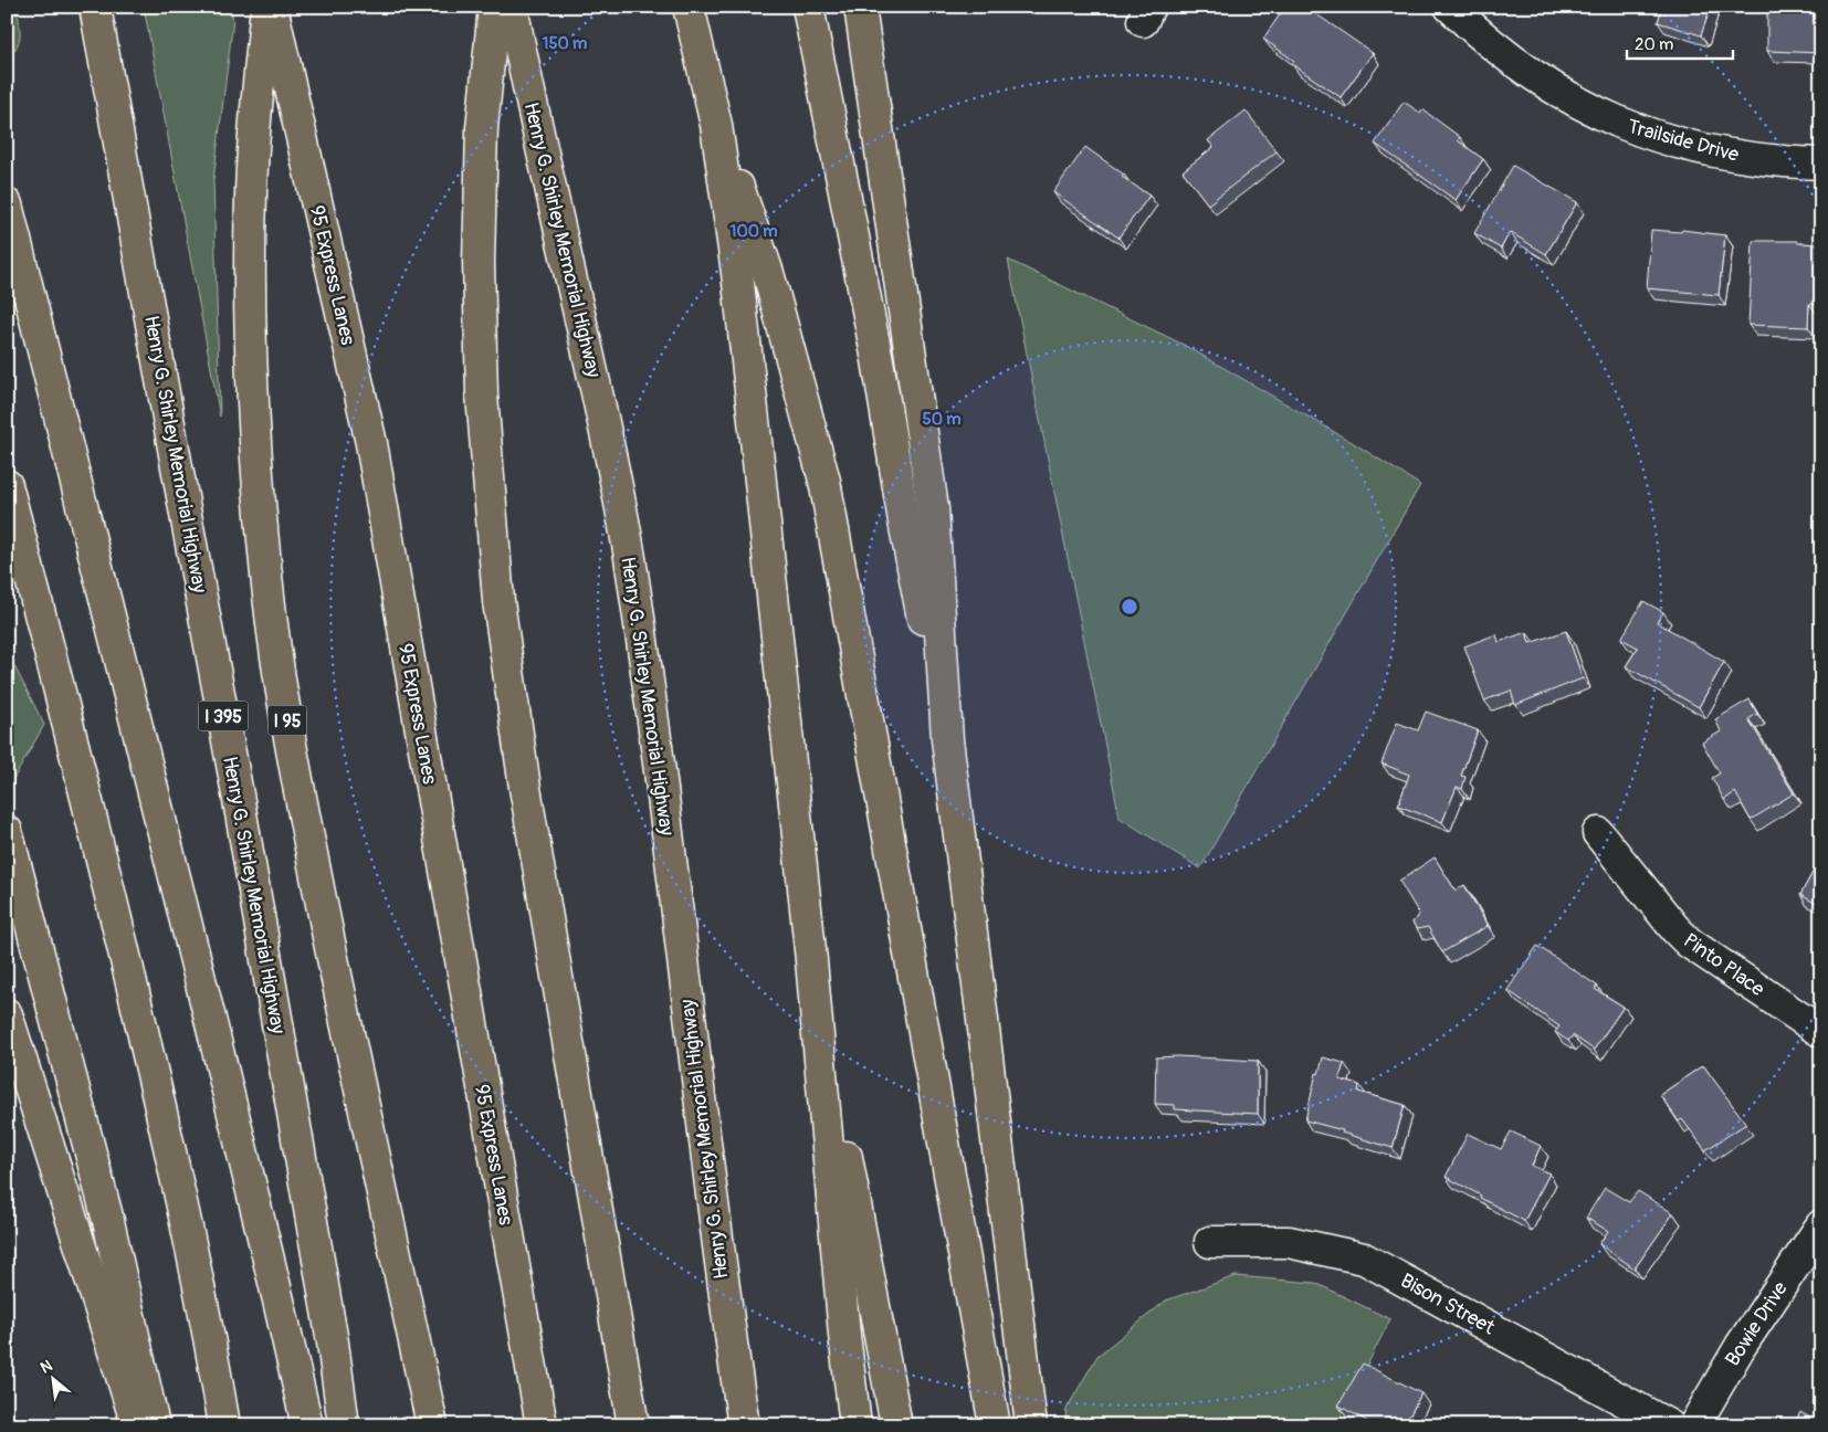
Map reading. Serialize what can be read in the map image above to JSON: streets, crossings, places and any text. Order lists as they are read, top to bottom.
{
  "streets": {
    "highway": [
      "Henry G. Shirley Memorial Highway",
      "95 Express Lanes",
      "I 395",
      "I 95"
    ],
    "street": [
      "Trailside Drive",
      "Pinto Place",
      "Bison Street",
      "Bowie Drive"
    ]
  },
  "scale_bar": "20 m",
  "north": "top left",
  "rings": ["150 m", "100 m", "50 m"]
}
